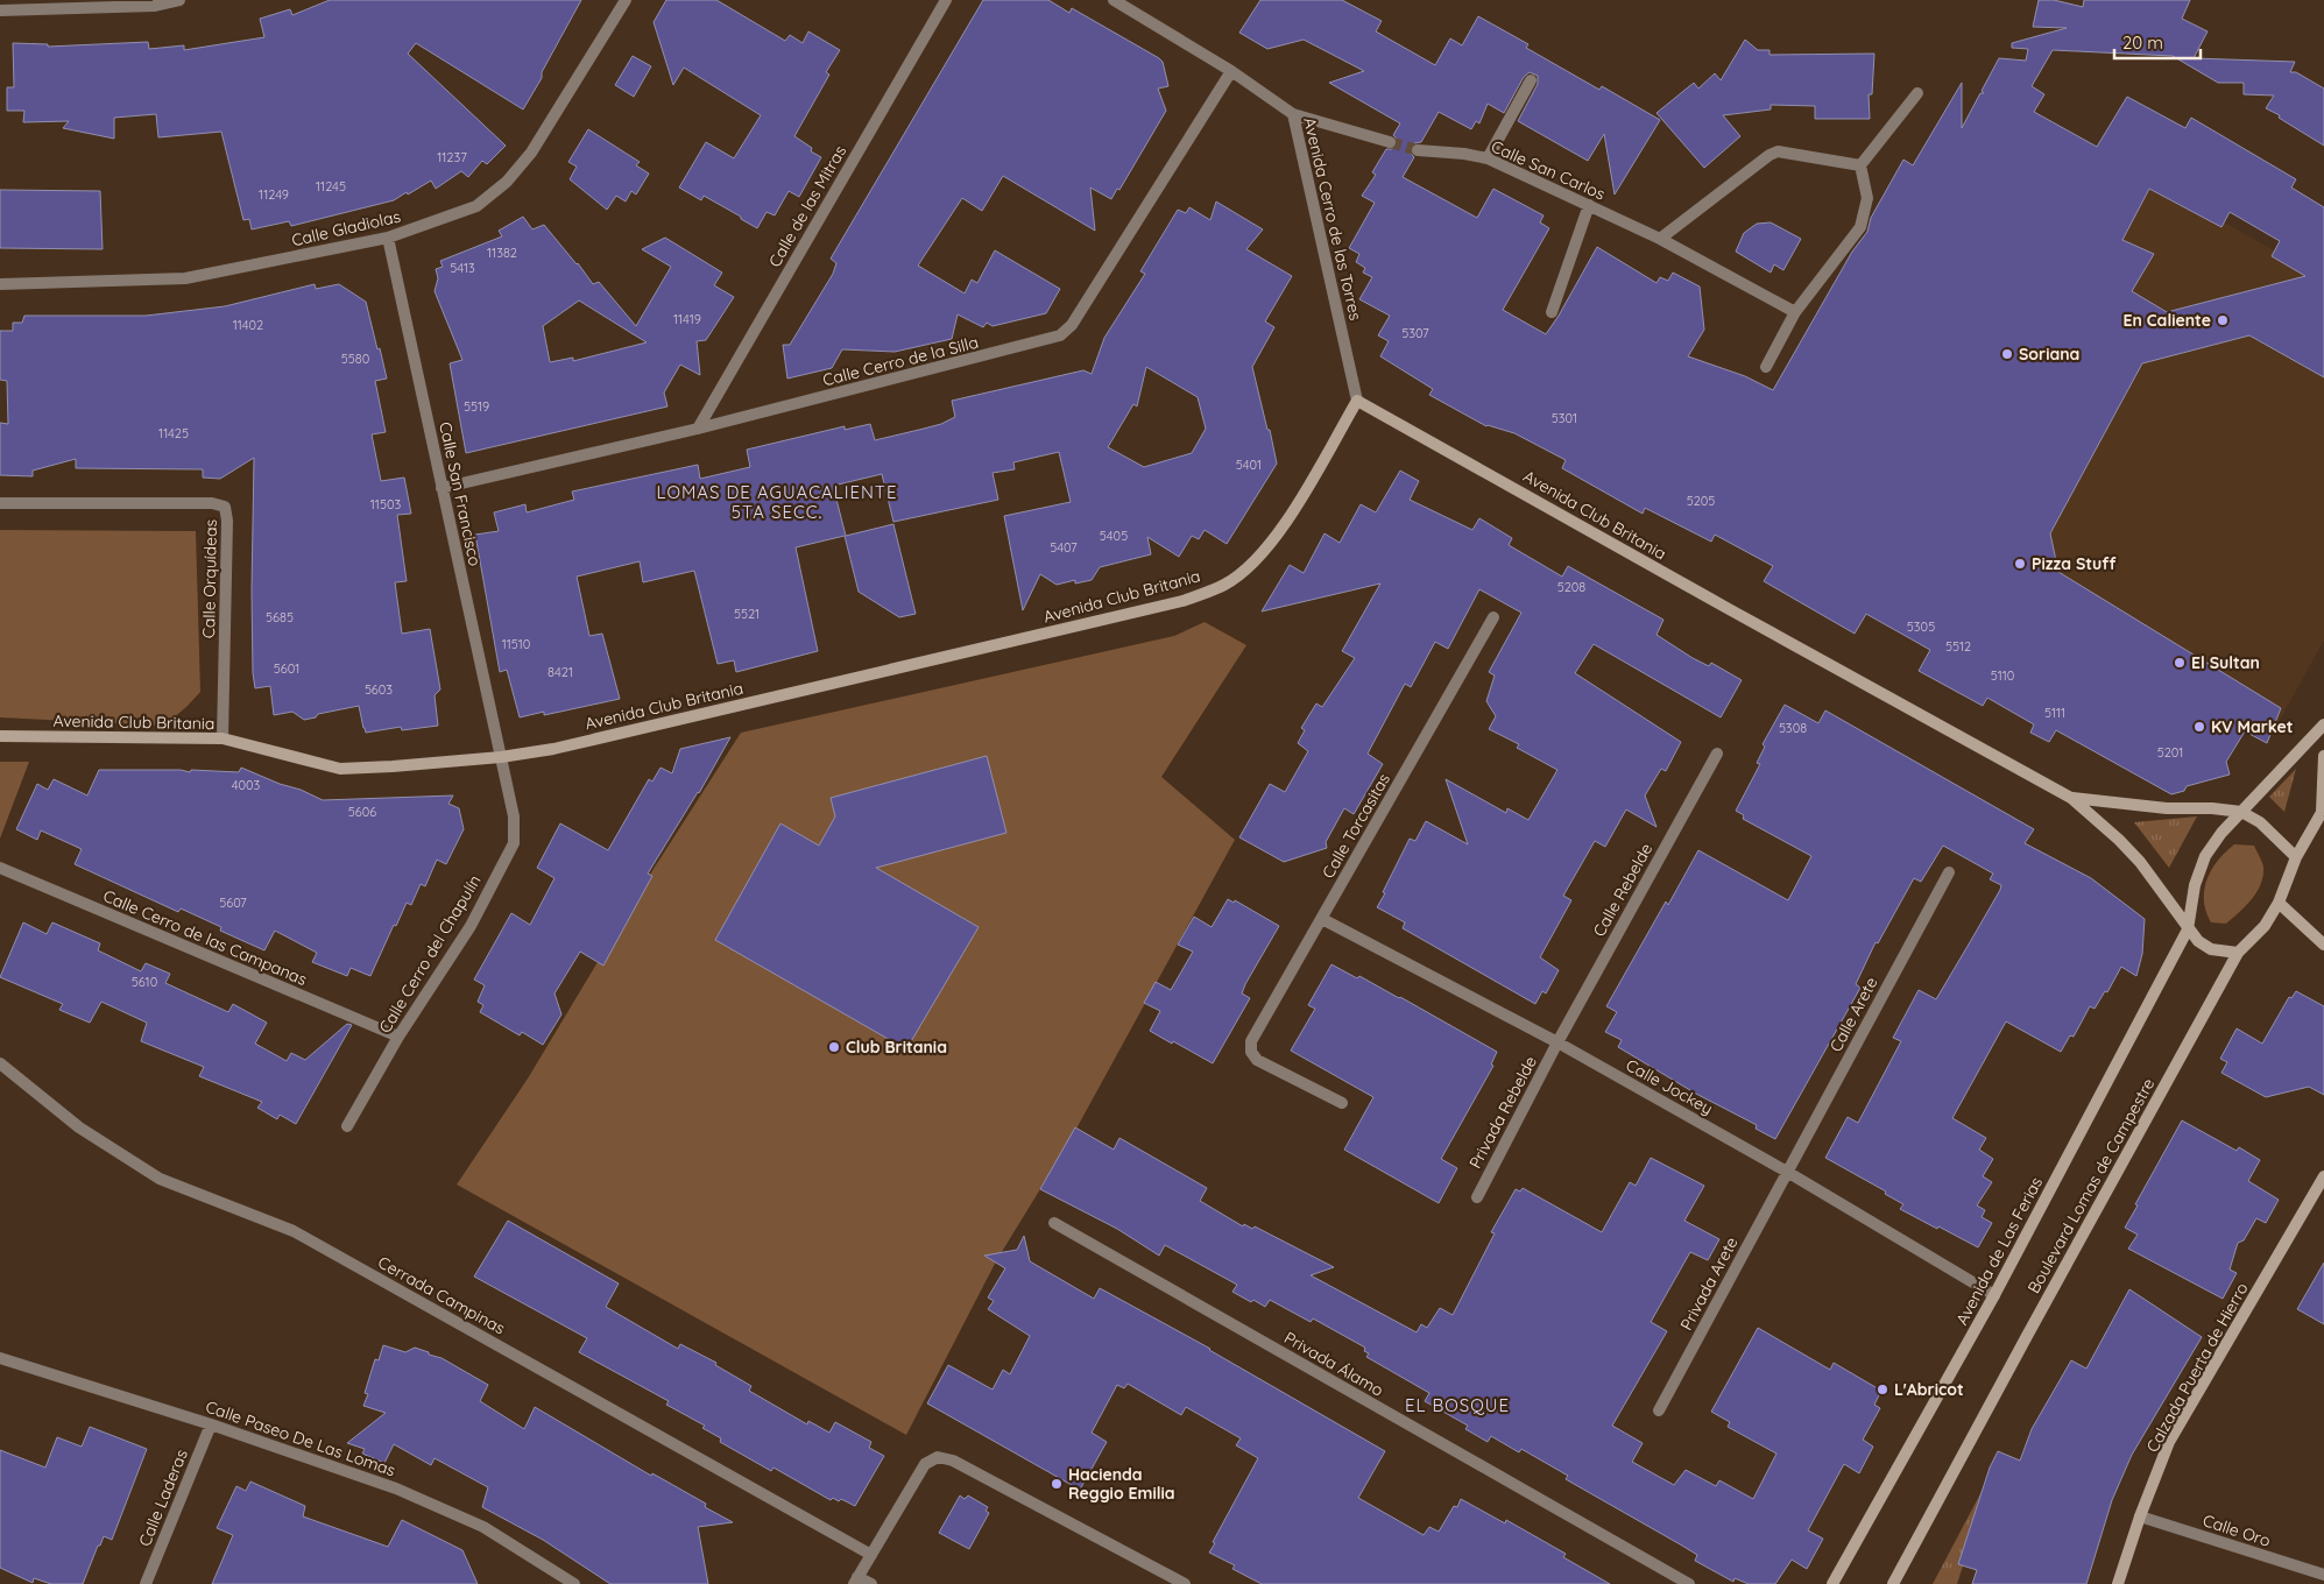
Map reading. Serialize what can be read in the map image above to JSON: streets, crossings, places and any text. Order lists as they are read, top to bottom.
{
  "streets": {
    "main road": [
      "Avenida Club Britania",
      "Boulevard Lomas de Campestre",
      "Avenida de Las Ferias",
      "Calzada Puerta de Hierro"
    ],
    "street": [
      "Calle San Carlos",
      "Calle de las Mitras",
      "Avenida Cerro de las Torres",
      "Calle Gladiolas",
      "Calle Cerro de la Silla",
      "Calle San Francisco",
      "Calle Orquídeas",
      "Calle Torcasitas",
      "Calle Rebelde",
      "Calle Cerro de las Campanas",
      "Calle Cerro del Chapulín",
      "Calle Arete",
      "Calle Jockey",
      "Privada Rebelde",
      "Privada Arete",
      "Cerrada Campinas",
      "Privada Álamo",
      "Calle Paseo De Las Lomas",
      "Calle Laderas",
      "Calle Oro"
    ]
  },
  "crossings": [
    ["Calle de las Mitras", "Calle Cerro de la Silla"],
    ["Avenida Cerro de las Torres", "Calle Cerro de la Silla"],
    ["Avenida Cerro de las Torres", "Avenida Club Britania"],
    ["Calle Gladiolas", "Calle San Francisco"],
    ["Calle Cerro de la Silla", "Calle San Francisco"],
    ["Calle San Francisco", "Avenida Club Britania"],
    ["Calle San Francisco", "Calle Cerro del Chapulín"],
    ["Avenida Club Britania", "Calle Orquídeas"],
    ["Avenida Club Britania", "Calle Cerro del Chapulín"],
    ["Avenida Club Britania", "Boulevard Lomas de Campestre"],
    ["Avenida Club Britania", "Avenida de Las Ferias"],
    ["Calle Torcasitas", "Calle Jockey"],
    ["Calle Rebelde", "Calle Jockey"],
    ["Calle Rebelde", "Privada Rebelde"],
    ["Calle Cerro de las Campanas", "Calle Cerro del Chapulín"],
    ["Calle Arete", "Calle Jockey"],
    ["Calle Arete", "Privada Arete"],
    ["Calle Jockey", "Privada Rebelde"],
    ["Calle Jockey", "Avenida de Las Ferias"],
    ["Calle Jockey", "Privada Arete"],
    ["Calzada Puerta de Hierro", "Calle Oro"],
    ["Calle Paseo De Las Lomas", "Calle Laderas"]
  ],
  "districts": ["LOMAS DE AGUACALIENTE 5TA SECC.", "EL BOSQUE"],
  "places": [
    "En Caliente",
    "Soriana",
    "Pizza Stuff",
    "El Sultan",
    "KV Market",
    "Club Britania",
    "L'Abricot",
    "Hacienda Reggio Emilia"
  ],
  "house_numbers": [
    "11237",
    "11245",
    "11249",
    "11382",
    "5413",
    "11419",
    "11402",
    "5307",
    "5580",
    "5519",
    "5301",
    "11425",
    "5401",
    "5205",
    "11503",
    "5405",
    "5407",
    "5208",
    "5521",
    "5685",
    "5305",
    "11510",
    "5512",
    "5601",
    "8421",
    "5110",
    "5603",
    "5111",
    "5308",
    "5201",
    "4003",
    "5606",
    "5607",
    "5610"
  ],
  "scale_bar": "20 m"
}
